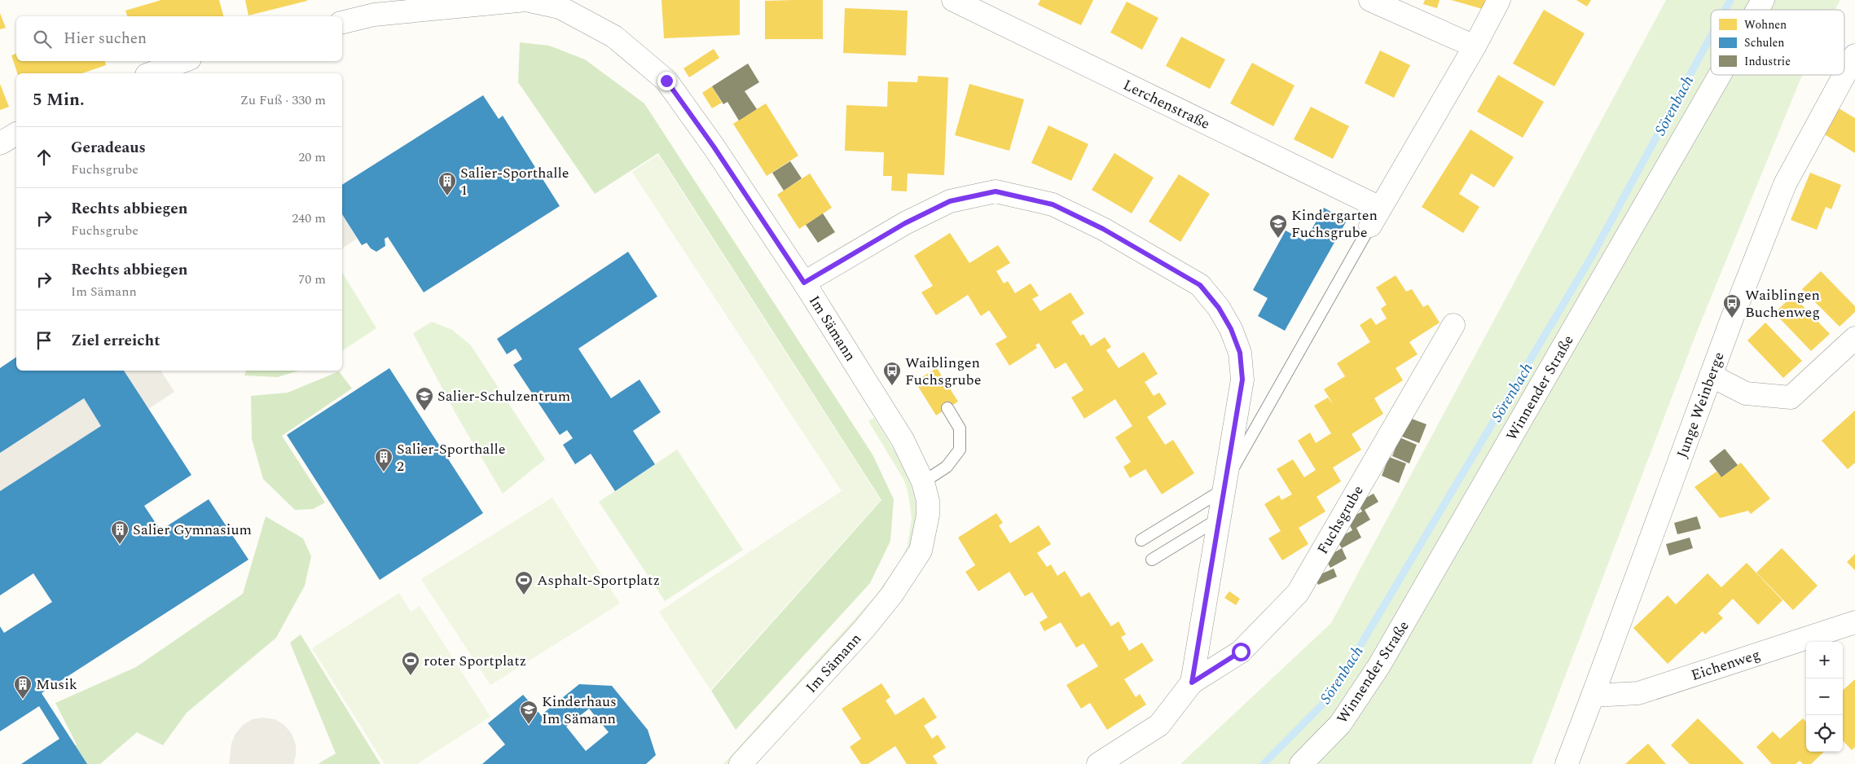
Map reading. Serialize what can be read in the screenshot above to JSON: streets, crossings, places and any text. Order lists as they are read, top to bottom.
{
  "streets": {
    "street": [
      "Lerchenstraße",
      "Im Sämann",
      "Winnender Straße",
      "Junge Weinberge",
      "Fuchsgrube",
      "Eichenweg"
    ]
  },
  "crossings": [
    ["Im Sämann", "Fuchsgrube"],
    ["Junge Weinberge", "Eichenweg"]
  ],
  "water": ["Sörenbach"],
  "places": {
    "building": [
      "Salier-Sporthalle 1",
      "Salier-Sporthalle 2",
      "Salier Gymnasium",
      "Musik"
    ],
    "school or university": ["Kindergarten Fuchsgrube", "Salier-Schulzentrum", "Kinderhaus Im Sämann"],
    "bus stop": ["Waiblingen Buchenweg", "Waiblingen Fuchsgrube"],
    "sports": ["Asphalt-Sportplatz", "roter Sportplatz"]
  },
  "legend": ["Wohnen", "Schulen", "Industrie"],
  "page": {
    "search": "Hier suchen",
    "heading": ["5 Min.", "Zu Fuß · 330 m"],
    "list": [
      ["Geradeaus", "Fuchsgrube", "20 m"],
      ["Rechts abbiegen", "Fuchsgrube", "240 m"],
      ["Rechts abbiegen", "Im Sämann", "70 m"],
      "Ziel erreicht"
    ],
    "map_buttons": ["+", "−"]
  }
}
